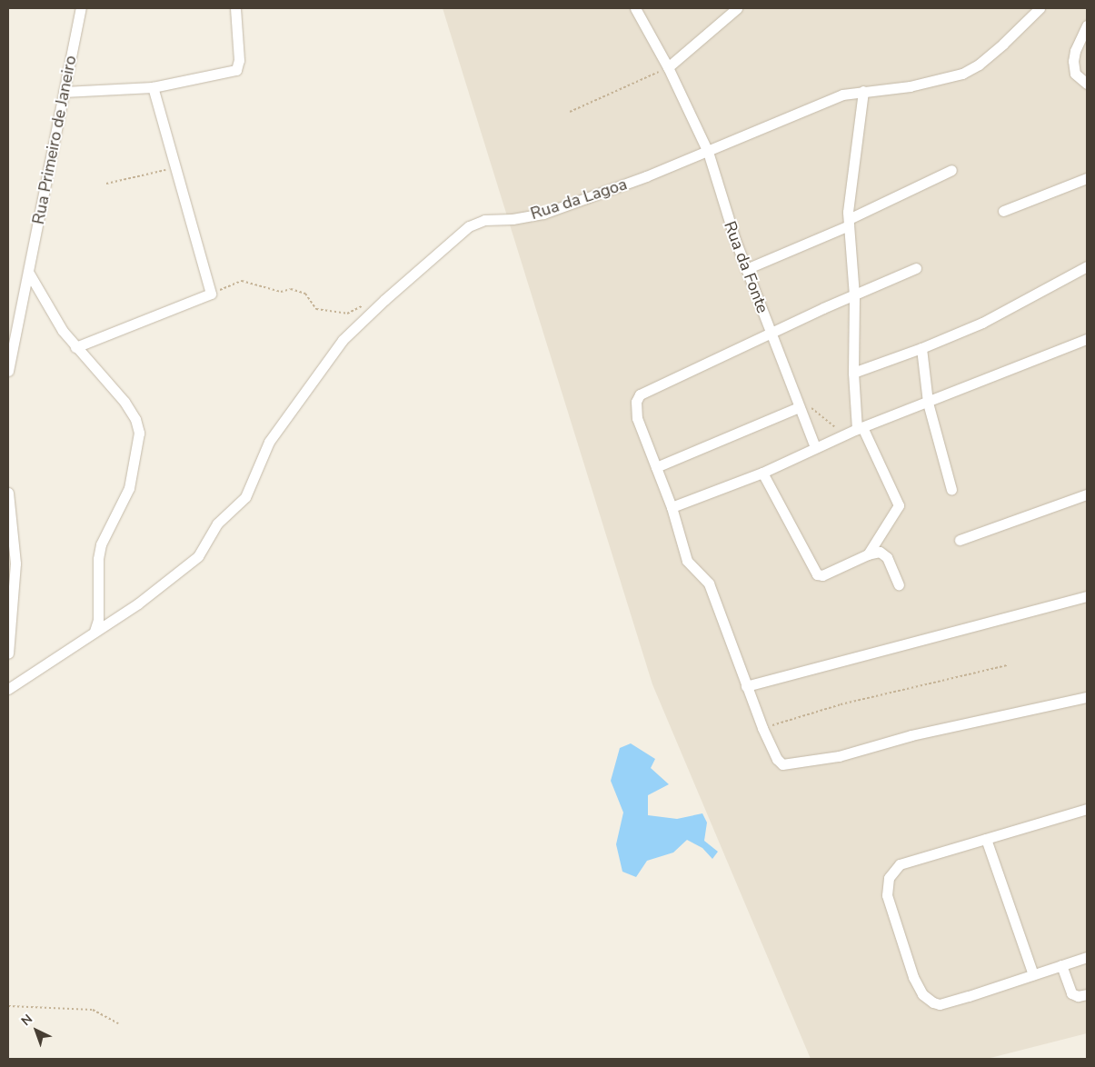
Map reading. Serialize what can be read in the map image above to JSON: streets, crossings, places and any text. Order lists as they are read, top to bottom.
{
  "streets": {
    "street": ["Rua Primeiro de Janeiro", "Rua da Lagoa", "Rua da Fonte"]
  },
  "crossings": [
    ["Rua da Lagoa", "Rua da Fonte"]
  ],
  "north": "top left"
}
